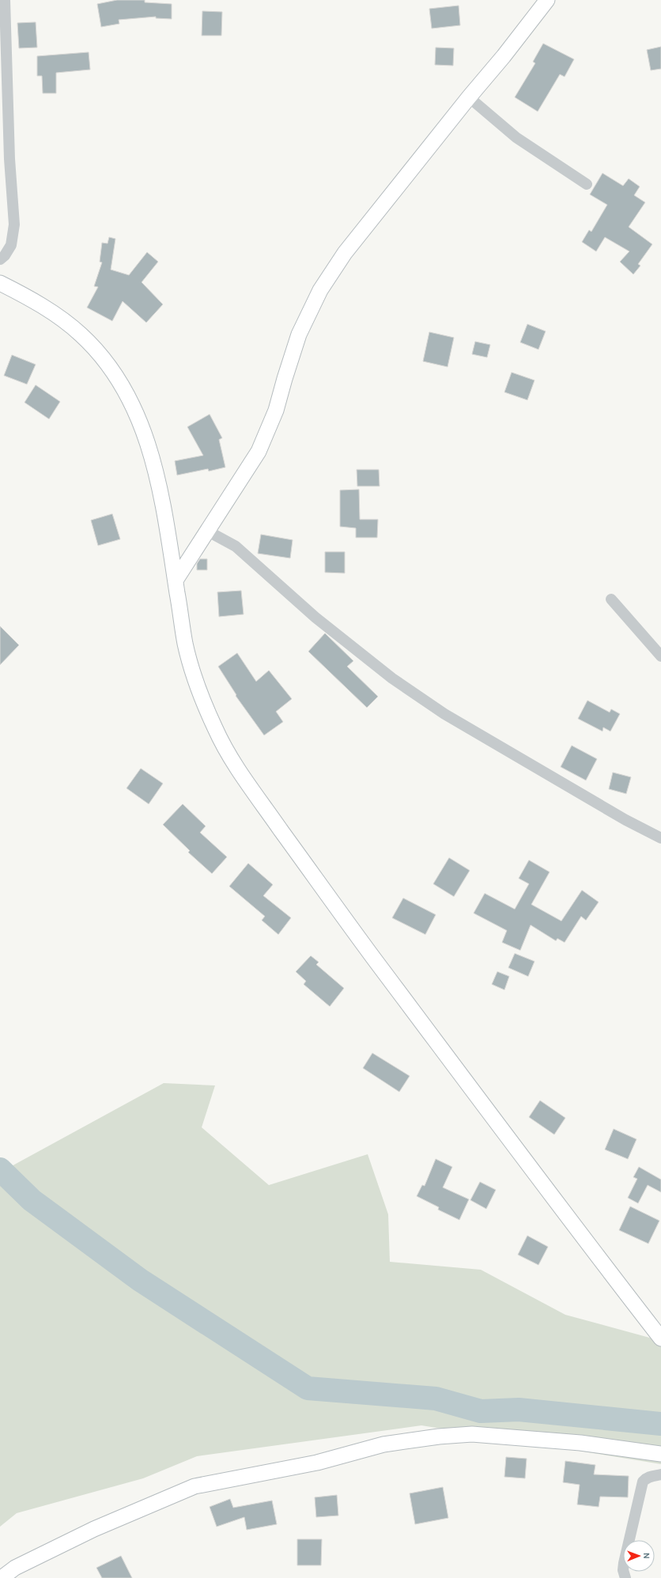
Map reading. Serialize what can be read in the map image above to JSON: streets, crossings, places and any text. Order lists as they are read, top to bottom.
{
  "north": "right"
}
